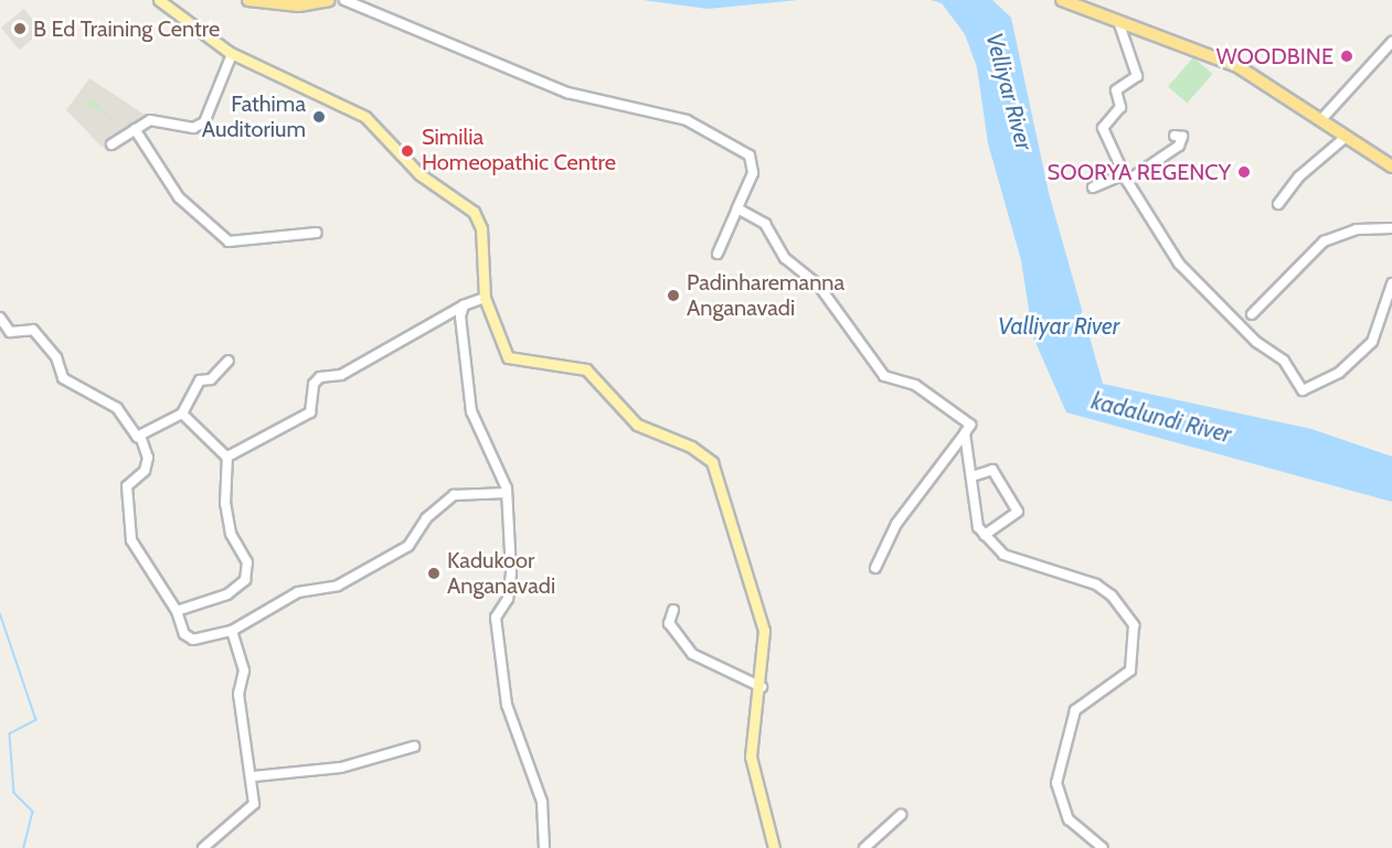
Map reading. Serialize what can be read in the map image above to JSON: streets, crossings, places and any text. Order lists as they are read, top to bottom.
{
  "water": ["Velliyar River", "Valliyar River", "kadalundi River"],
  "places": [
    "B Ed Training Centre",
    "WOODBINE",
    "Fathima Auditorium",
    "Similia Homeopathic Centre",
    "SOORYA REGENCY",
    "Padinharemanna Anganavadi",
    "Kadukoor Anganavadi"
  ]
}
